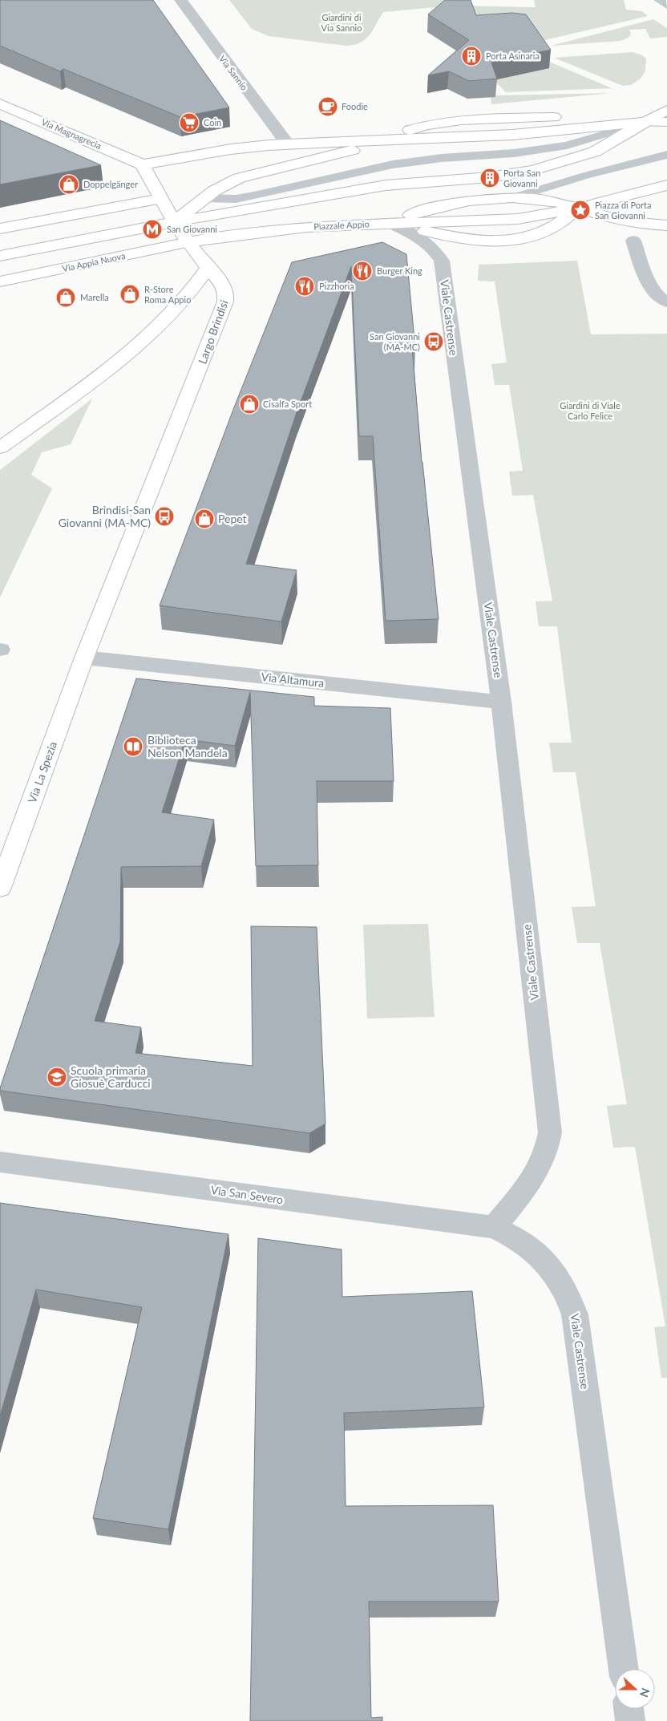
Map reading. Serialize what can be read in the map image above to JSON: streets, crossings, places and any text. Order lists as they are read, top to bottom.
{
  "streets": {
    "main road": [
      "Via Magnagrecia",
      "Piazzale Appio",
      "Via Appia Nuova",
      "Largo Brindisi",
      "Via La Spezia"
    ],
    "street": [
      "Via Sannio",
      "Viale Castrense",
      "Via Altamura",
      "Via San Severo"
    ]
  },
  "crossings": [
    ["Piazzale Appio", "Via Appia Nuova"],
    ["Piazzale Appio", "Viale Castrense"],
    ["Viale Castrense", "Via Altamura"],
    ["Viale Castrense", "Via San Severo"],
    ["Largo Brindisi", "Via Altamura"],
    ["Largo Brindisi", "Via La Spezia"],
    ["Via Altamura", "Via La Spezia"]
  ],
  "parks": ["Giardini di Via Sannio", "Giardini di Viale Carlo Felice"],
  "places": {
    "building": ["Porta Asinaria", "Porta San Giovanni"],
    "cafe": ["Foodie"],
    "supermarket": ["Coin"],
    "shop": [
      "Doppelgänger",
      "R-Store Roma Appio",
      "Marella",
      "Cisalfa Sport",
      "Pepet"
    ],
    "place": ["Piazza di Porta San Giovanni"],
    "metro station": ["San Giovanni"],
    "restaurant": ["Burger King", "Pizzhoria"],
    "bus stop": ["San Giovanni (MA-MC)", "Brindisi-San Giovanni (MA-MC)"],
    "library": ["Biblioteca Nelson Mandela"],
    "school or university": ["Scuola primaria Giosuè Carducci"]
  },
  "north": "right"
}
